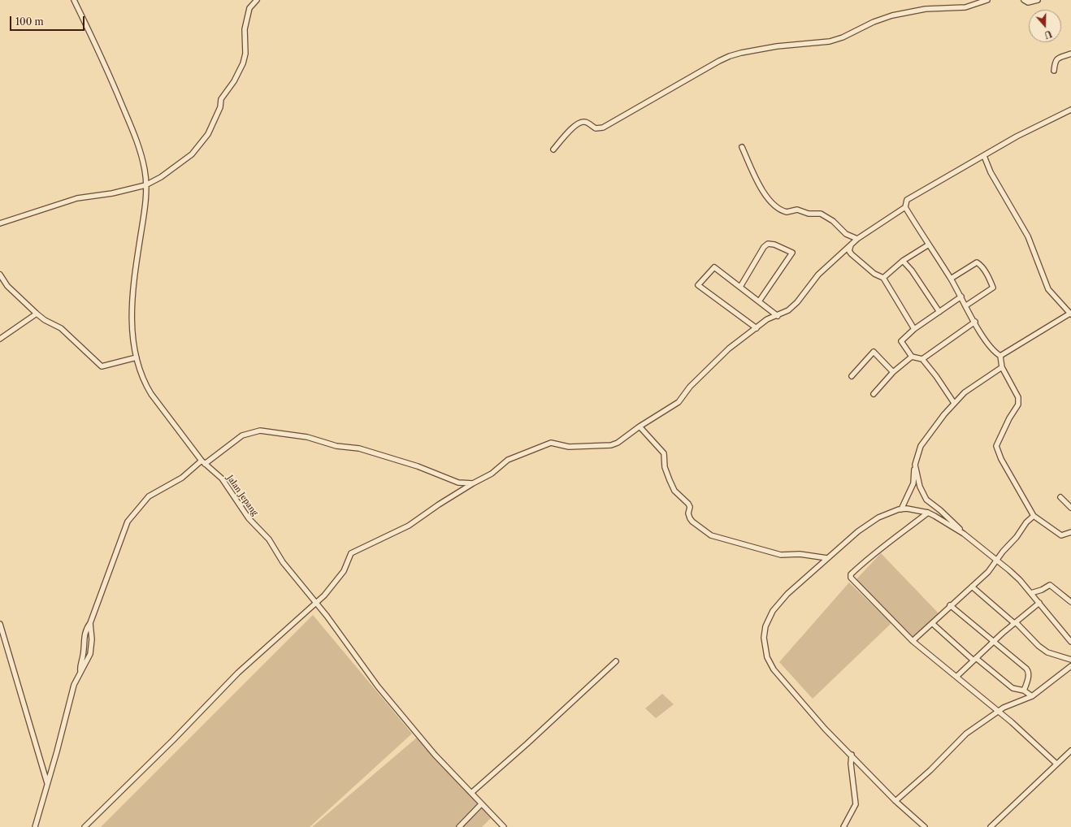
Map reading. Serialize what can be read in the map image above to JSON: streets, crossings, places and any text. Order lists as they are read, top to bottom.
{
  "streets": {
    "street": ["Jalan Jepang"]
  },
  "scale_bar": "100 m",
  "north": "bottom"
}
